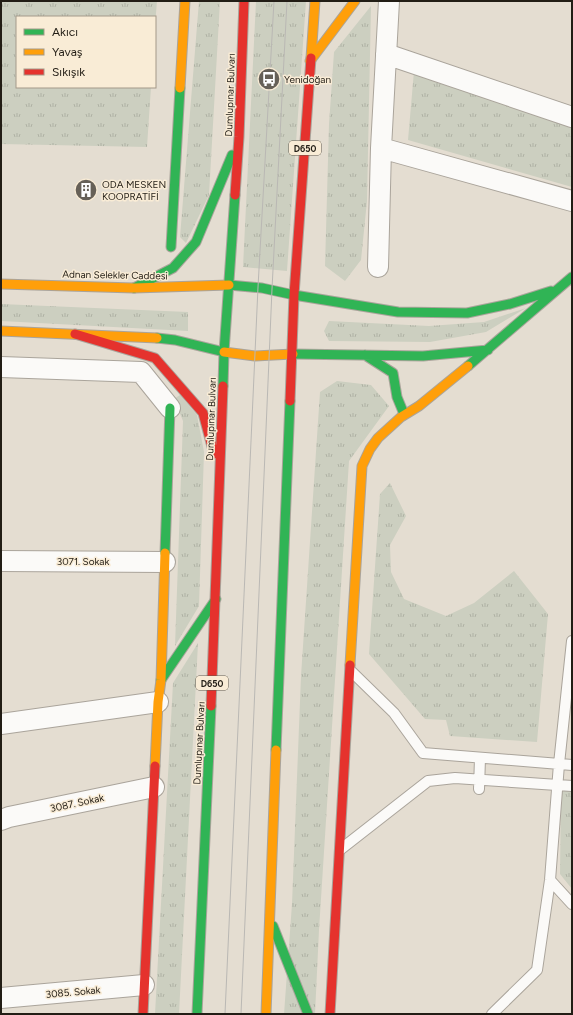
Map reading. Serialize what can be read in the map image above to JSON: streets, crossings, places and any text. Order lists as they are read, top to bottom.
{
  "streets": {
    "main road": ["Dumlupınar Bulvarı", "D650", "Adnan Selekler Caddesi"],
    "street": ["3071. Sokak", "3087. Sokak", "3085. Sokak"]
  },
  "crossings": [
    ["Dumlupınar Bulvarı", "Adnan Selekler Caddesi"]
  ],
  "places": {
    "bus stop": ["Yenidoğan"],
    "building": ["ODA MESKEN KOOPRATİFİ"]
  },
  "legend": ["Akıcı", "Yavaş", "Sıkışık"]
}
